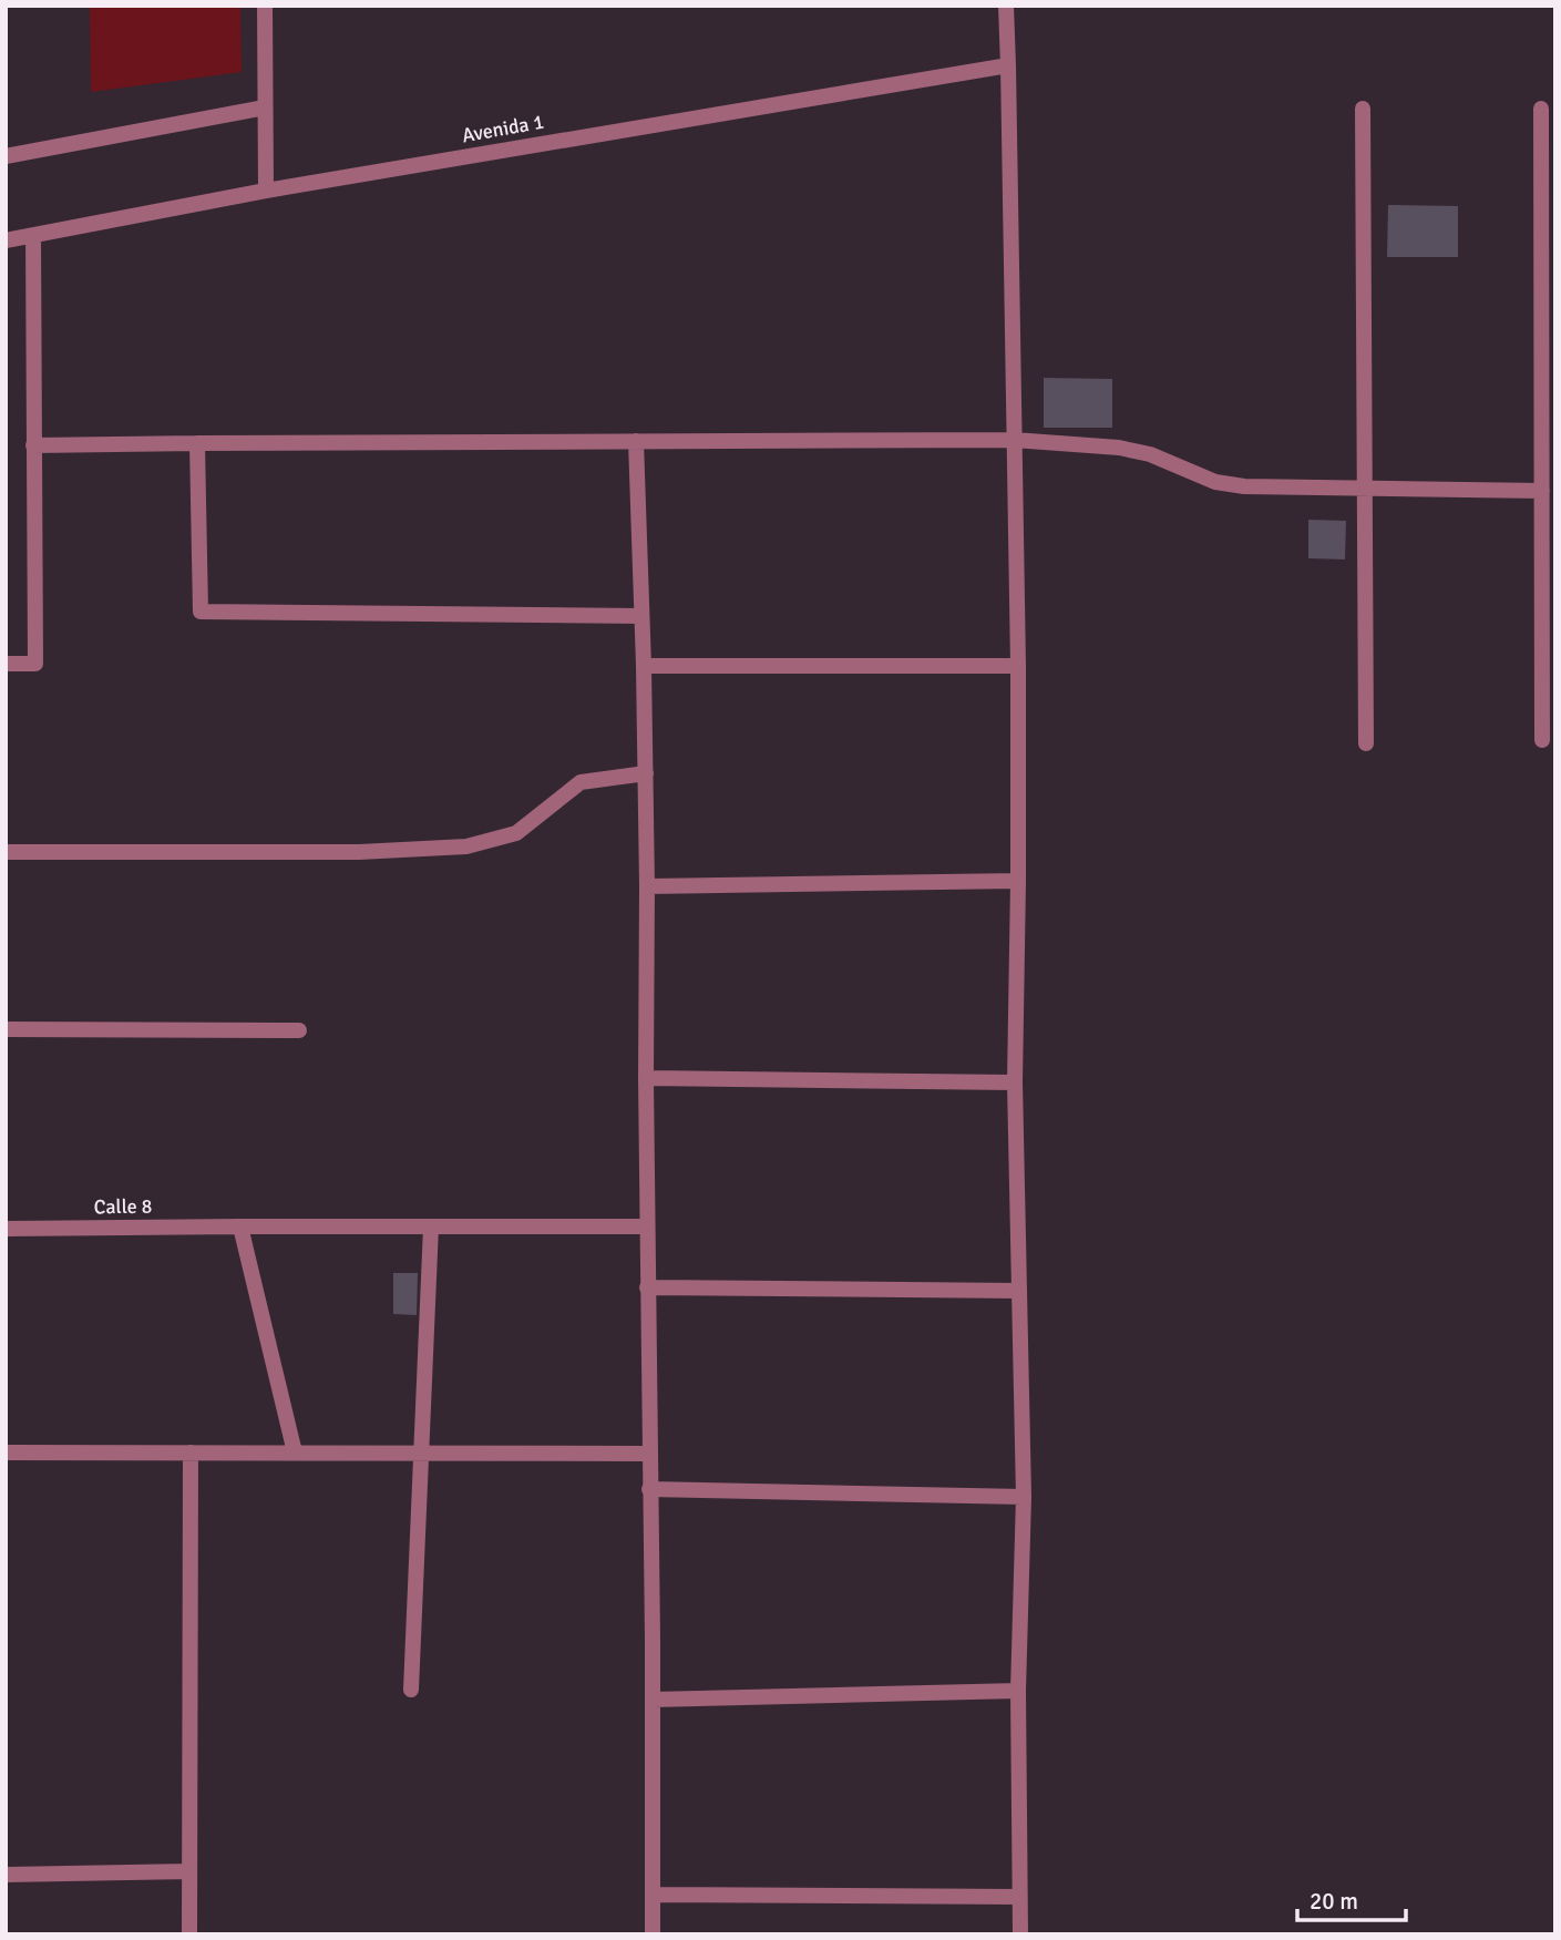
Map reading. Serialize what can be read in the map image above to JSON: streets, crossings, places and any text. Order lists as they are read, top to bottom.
{
  "streets": {
    "street": ["Avenida 1", "Calle 8"]
  },
  "scale_bar": "20 m"
}
